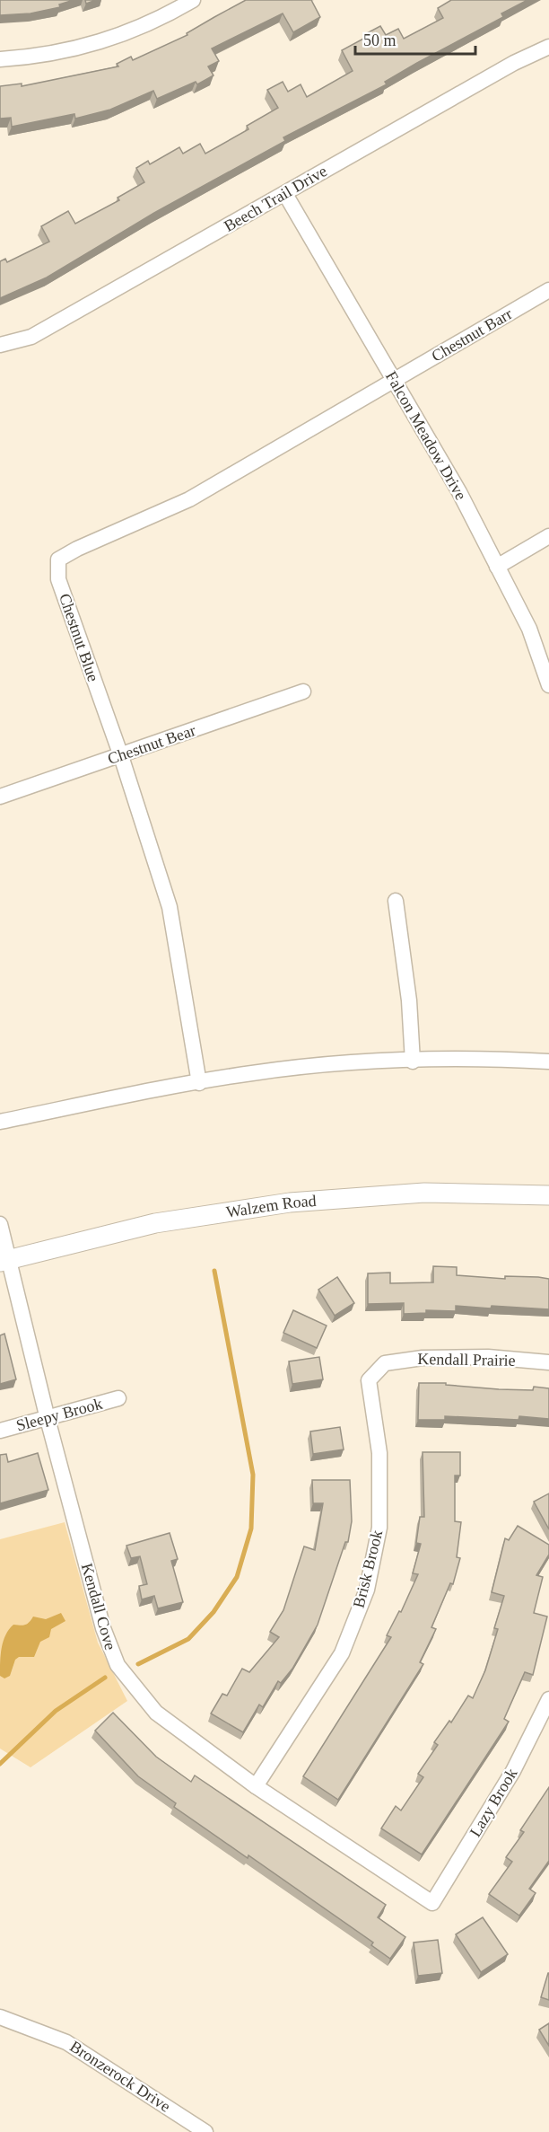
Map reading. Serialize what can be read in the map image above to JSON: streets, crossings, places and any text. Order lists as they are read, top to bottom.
{
  "streets": {
    "street": [
      "Beech Trail Drive",
      "Chestnut Barr",
      "Falcon Meadow Drive",
      "Chestnut Blue",
      "Chestnut Bear",
      "Walzem Road",
      "Kendall Prairie",
      "Sleepy Brook",
      "Brisk Brook",
      "Kendall Cove",
      "Lazy Brook",
      "Bronzerock Drive"
    ]
  },
  "crossings": [
    ["Beech Trail Drive", "Falcon Meadow Drive"],
    ["Chestnut Barr", "Falcon Meadow Drive"],
    ["Chestnut Barr", "Chestnut Blue"],
    ["Falcon Meadow Drive", "Chestnut Blue"],
    ["Chestnut Blue", "Chestnut Bear"],
    ["Walzem Road", "Kendall Cove"],
    ["Kendall Prairie", "Brisk Brook"],
    ["Sleepy Brook", "Kendall Cove"],
    ["Brisk Brook", "Kendall Cove"],
    ["Kendall Cove", "Lazy Brook"]
  ],
  "scale_bar": "50 m"
}
